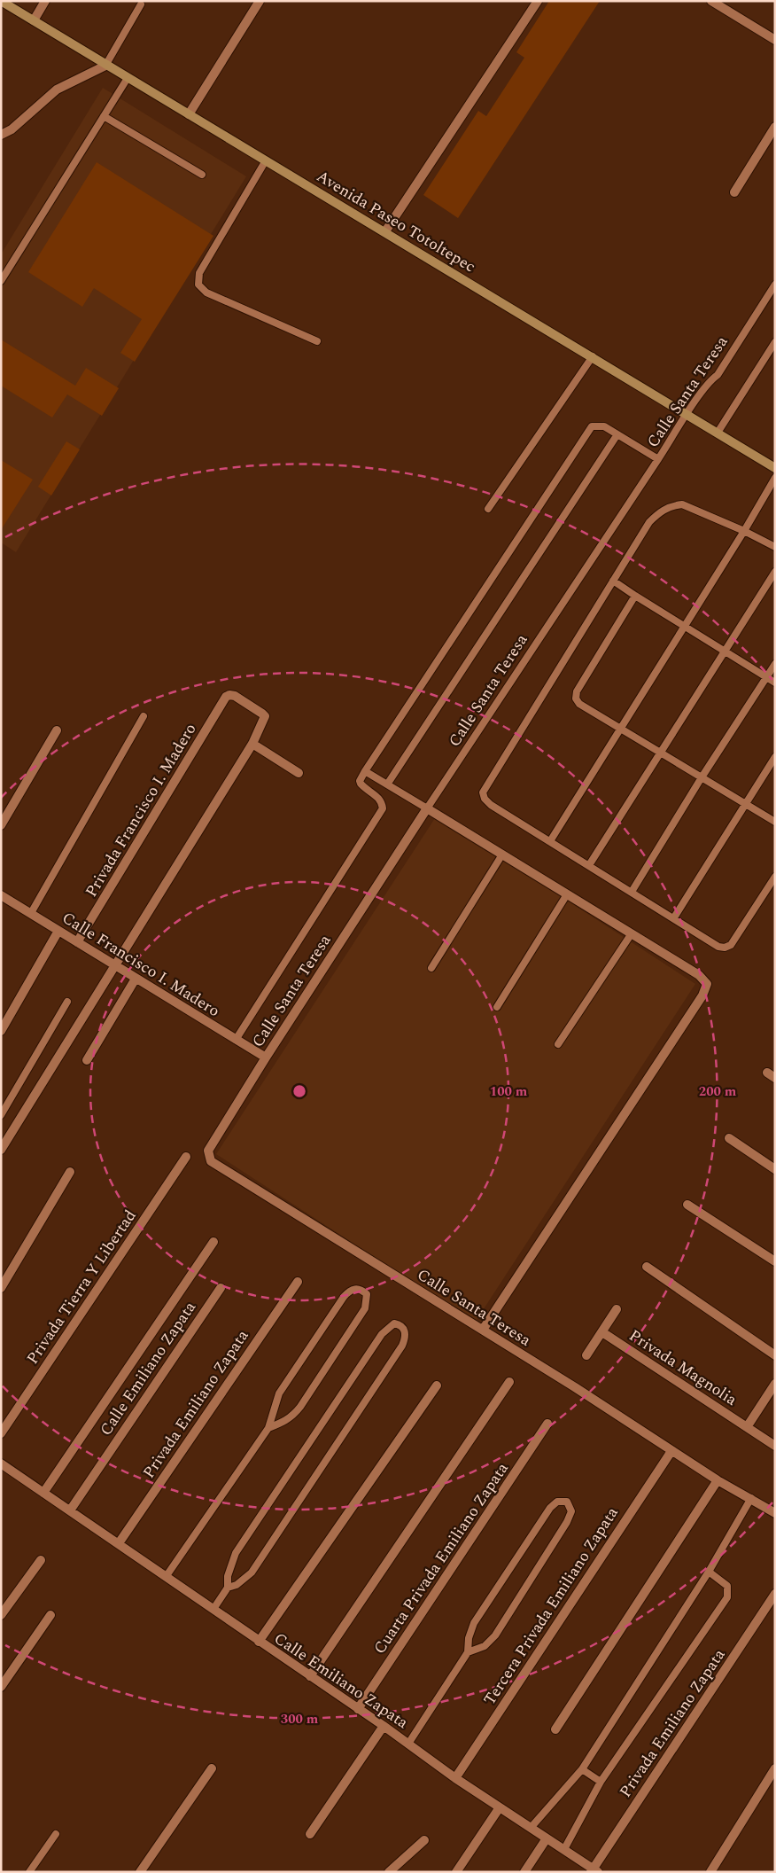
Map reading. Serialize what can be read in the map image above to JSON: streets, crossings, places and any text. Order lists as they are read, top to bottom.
{
  "streets": {
    "main road": ["Avenida Paseo Totoltepec"],
    "street": [
      "Calle Santa Teresa",
      "Privada Francisco I. Madero",
      "Calle Francisco I. Madero",
      "Privada Tierra Y Libertad",
      "Privada Magnolia",
      "Calle Emiliano Zapata",
      "Privada Emiliano Zapata",
      "Cuarta Privada Emiliano Zapata",
      "Tercera Privada Emiliano Zapata"
    ]
  },
  "crossings": [
    ["Avenida Paseo Totoltepec", "Calle Santa Teresa"],
    ["Calle Santa Teresa", "Calle Francisco I. Madero"],
    ["Calle Santa Teresa", "Tercera Privada Emiliano Zapata"],
    ["Privada Francisco I. Madero", "Calle Francisco I. Madero"],
    ["Calle Emiliano Zapata", "Privada Emiliano Zapata"],
    ["Calle Emiliano Zapata", "Cuarta Privada Emiliano Zapata"],
    ["Calle Emiliano Zapata", "Tercera Privada Emiliano Zapata"]
  ],
  "rings": ["100 m", "200 m", "300 m"]
}
